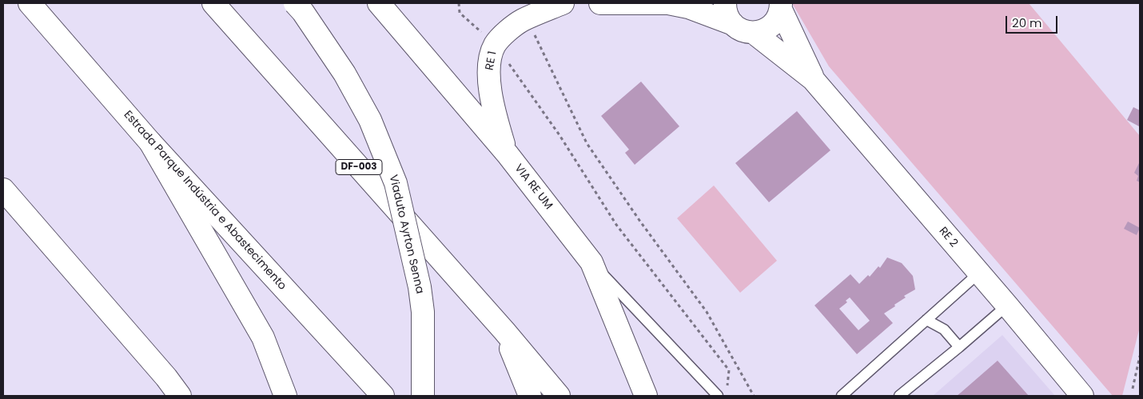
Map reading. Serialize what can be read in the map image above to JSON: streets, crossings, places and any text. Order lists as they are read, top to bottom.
{
  "streets": {
    "main road": [
      "RE 1",
      "DF-003",
      "VIA RE UM",
      "Estrada Parque Indústria e Abastecimento",
      "Viaduto Ayrton Senna",
      "RE 2"
    ]
  },
  "crossings": [
    ["RE 1", "VIA RE UM"]
  ],
  "scale_bar": "20 m"
}
